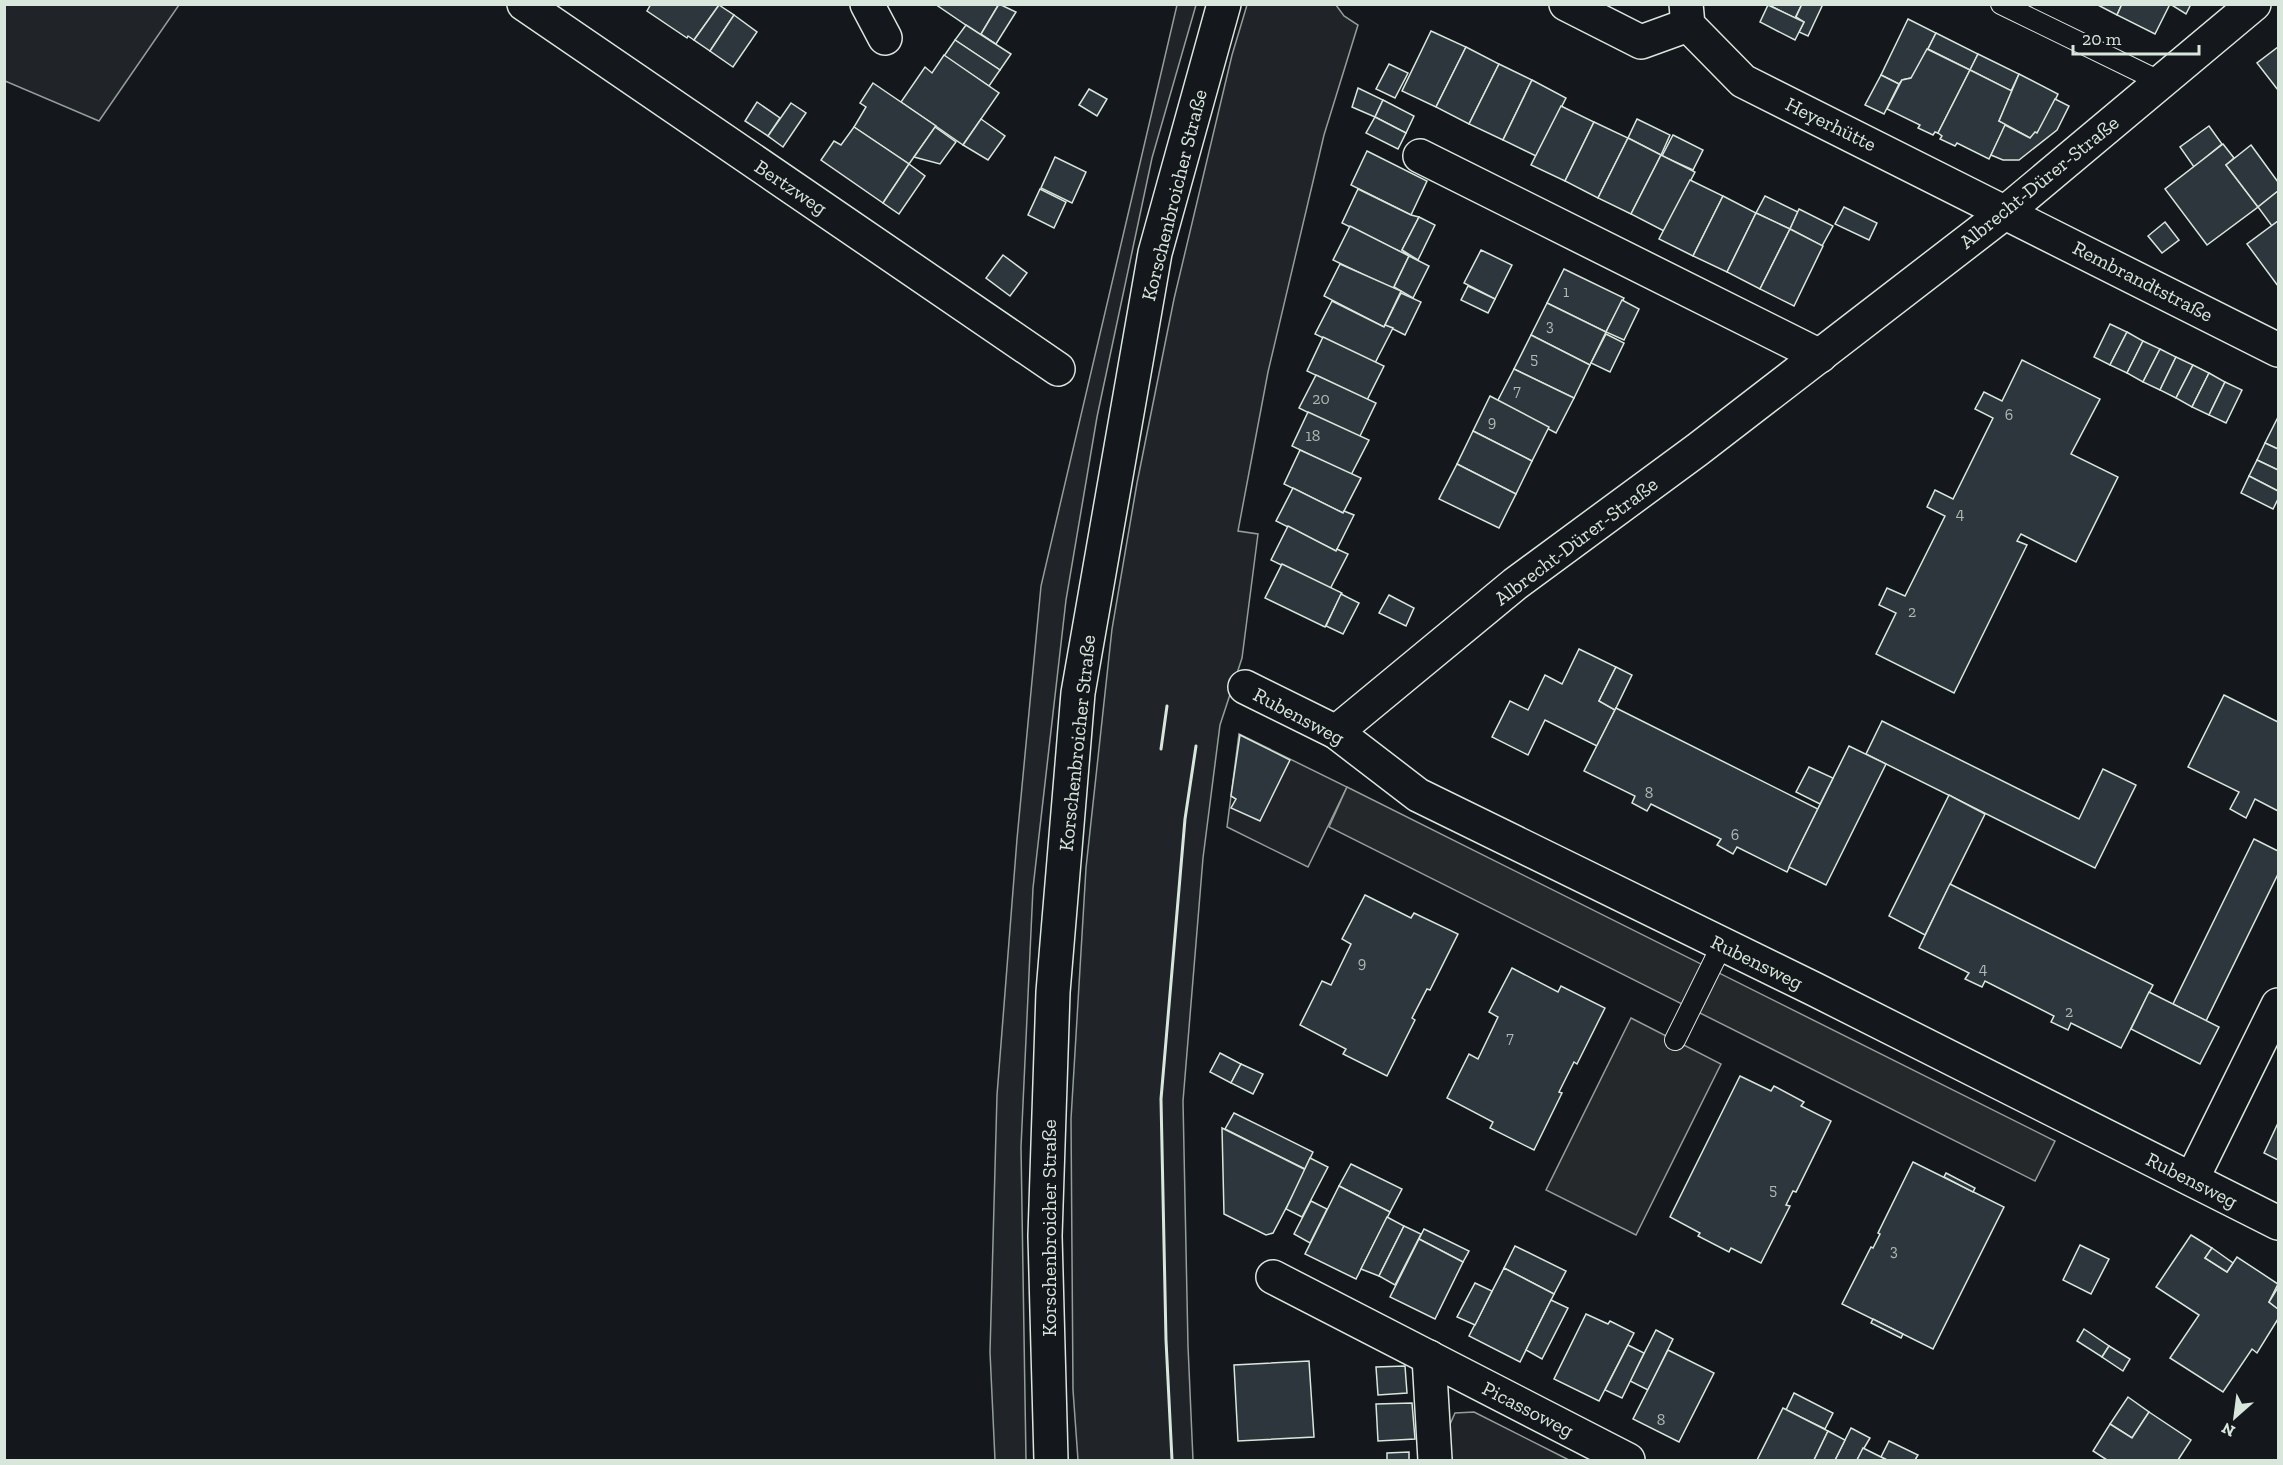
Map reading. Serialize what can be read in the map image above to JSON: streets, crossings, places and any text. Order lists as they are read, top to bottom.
{
  "streets": {
    "street": [
      "Heyerhütte",
      "Albrecht-Dürer-Straße",
      "Bertzweg",
      "Korschenbroicher Straße",
      "Rembrandtstraße",
      "Rubensweg",
      "Picassoweg"
    ]
  },
  "crossings": [
    ["Heyerhütte", "Albrecht-Dürer-Straße"],
    ["Heyerhütte", "Rembrandtstraße"],
    ["Albrecht-Dürer-Straße", "Rembrandtstraße"],
    ["Albrecht-Dürer-Straße", "Rubensweg"]
  ],
  "house_numbers": [
    "1",
    "3",
    "5",
    "7",
    "20",
    "6",
    "9",
    "18",
    "4",
    "2",
    "8",
    "6",
    "9",
    "4",
    "2",
    "7",
    "5",
    "3",
    "8"
  ],
  "scale_bar": "20 m",
  "north": "bottom left"
}
